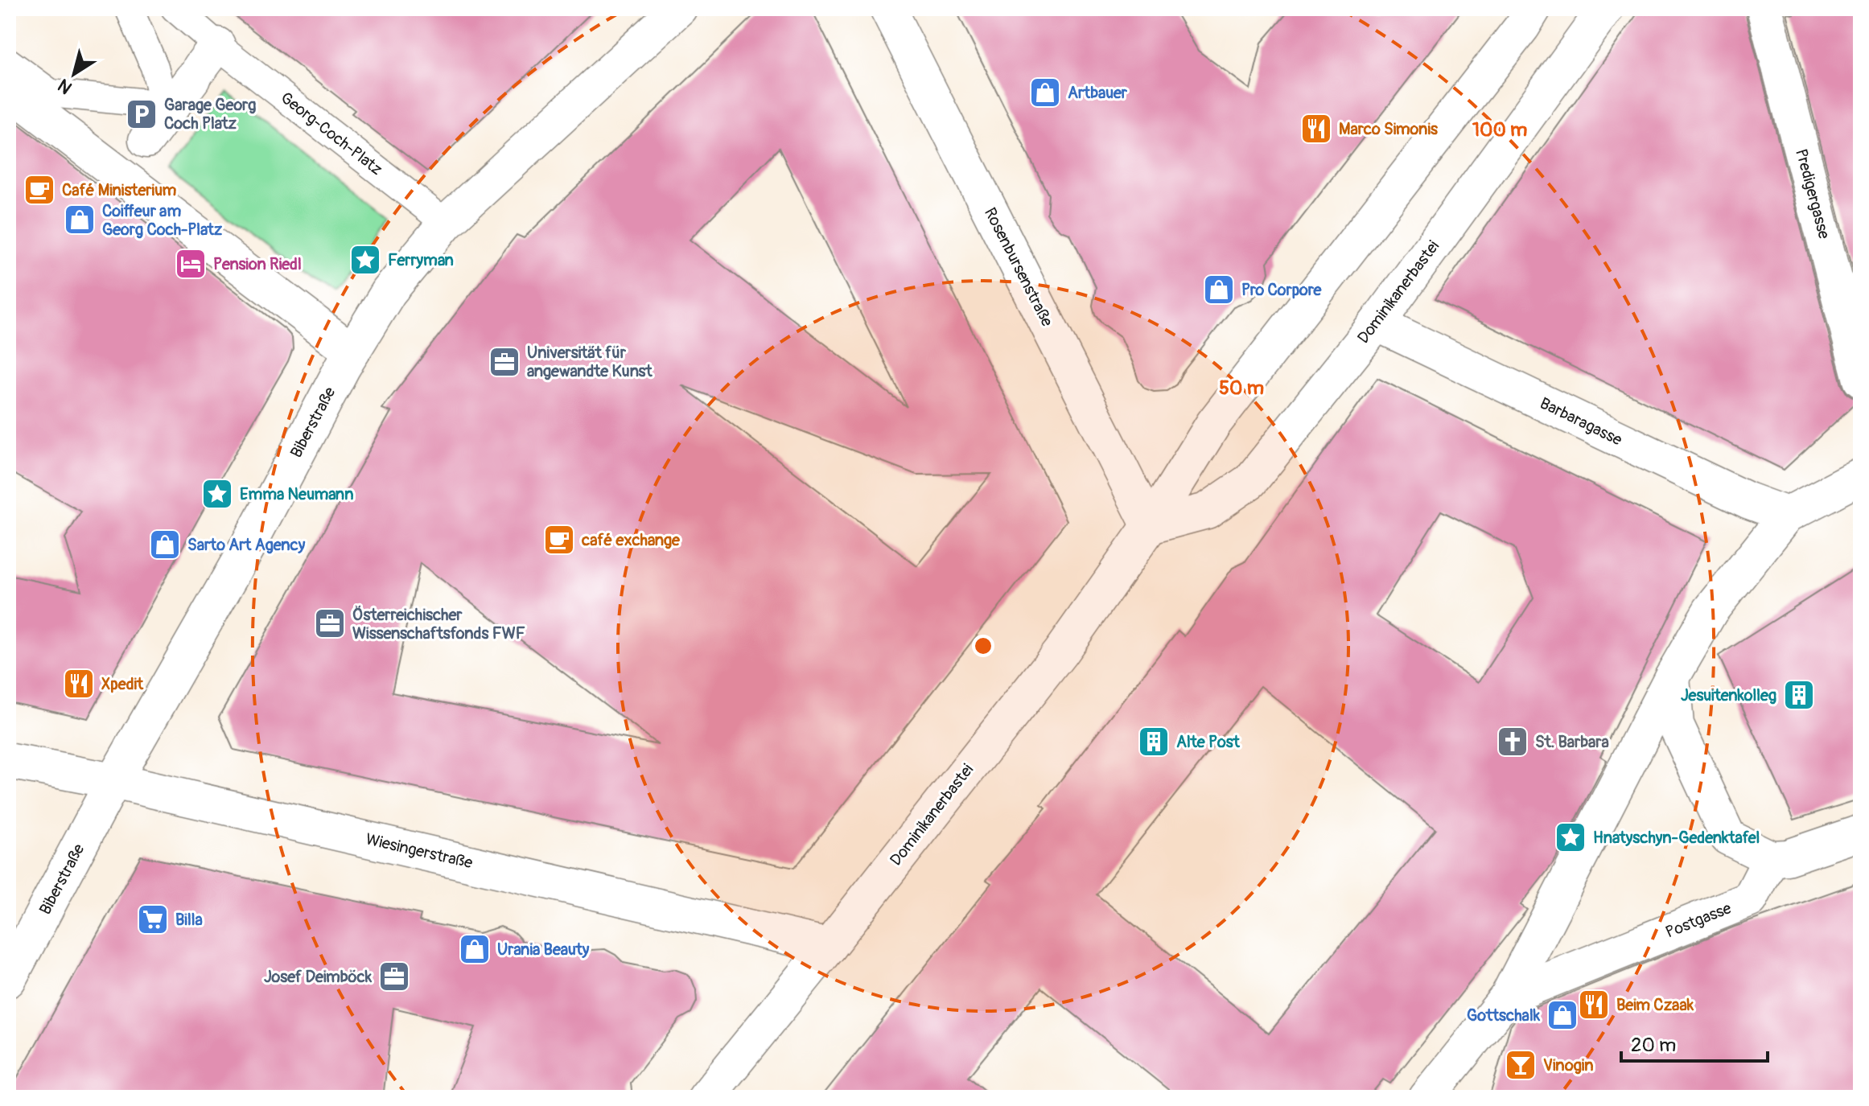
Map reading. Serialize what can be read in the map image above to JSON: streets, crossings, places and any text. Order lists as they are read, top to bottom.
{
  "streets": {
    "street": [
      "Predigergasse",
      "Rosenbursenstraße",
      "Dominikanerbastei",
      "Barbaragasse",
      "Biberstraße",
      "Wiesingerstraße",
      "Postgasse"
    ],
    "lane": ["Georg-Coch-Platz"]
  },
  "crossings": [
    ["Georg-Coch-Platz", "Biberstraße"],
    ["Rosenbursenstraße", "Dominikanerbastei"],
    ["Dominikanerbastei", "Barbaragasse"],
    ["Dominikanerbastei", "Wiesingerstraße"],
    ["Barbaragasse", "Postgasse"],
    ["Biberstraße", "Wiesingerstraße"]
  ],
  "places": {
    "shop": [
      "Artbauer",
      "Coiffeur am Georg Coch-Platz",
      "Pro Corpore",
      "Sarto Art Agency",
      "Urania Beauty",
      "Gottschalk"
    ],
    "parking": ["Garage Georg Coch Platz"],
    "restaurant": ["Marco Simonis", "Xpedit", "Beim Czaak"],
    "cafe": ["Café Ministerium", "café exchange"],
    "place": ["Ferryman", "Emma Neumann", "Hnatyschyn-Gedenktafel"],
    "hotel": ["Pension Riedl"],
    "office": ["Universität für angewandte Kunst", "Österreichischer Wissenschaftsfonds FWF", "Josef Deimböck"],
    "building": ["Jesuitenkolleg", "Alte Post"],
    "church": ["St. Barbara"],
    "supermarket": ["Billa"],
    "bar": ["Vinogin"]
  },
  "scale_bar": "20 m",
  "north": "bottom left",
  "rings": ["100 m", "50 m"]
}
